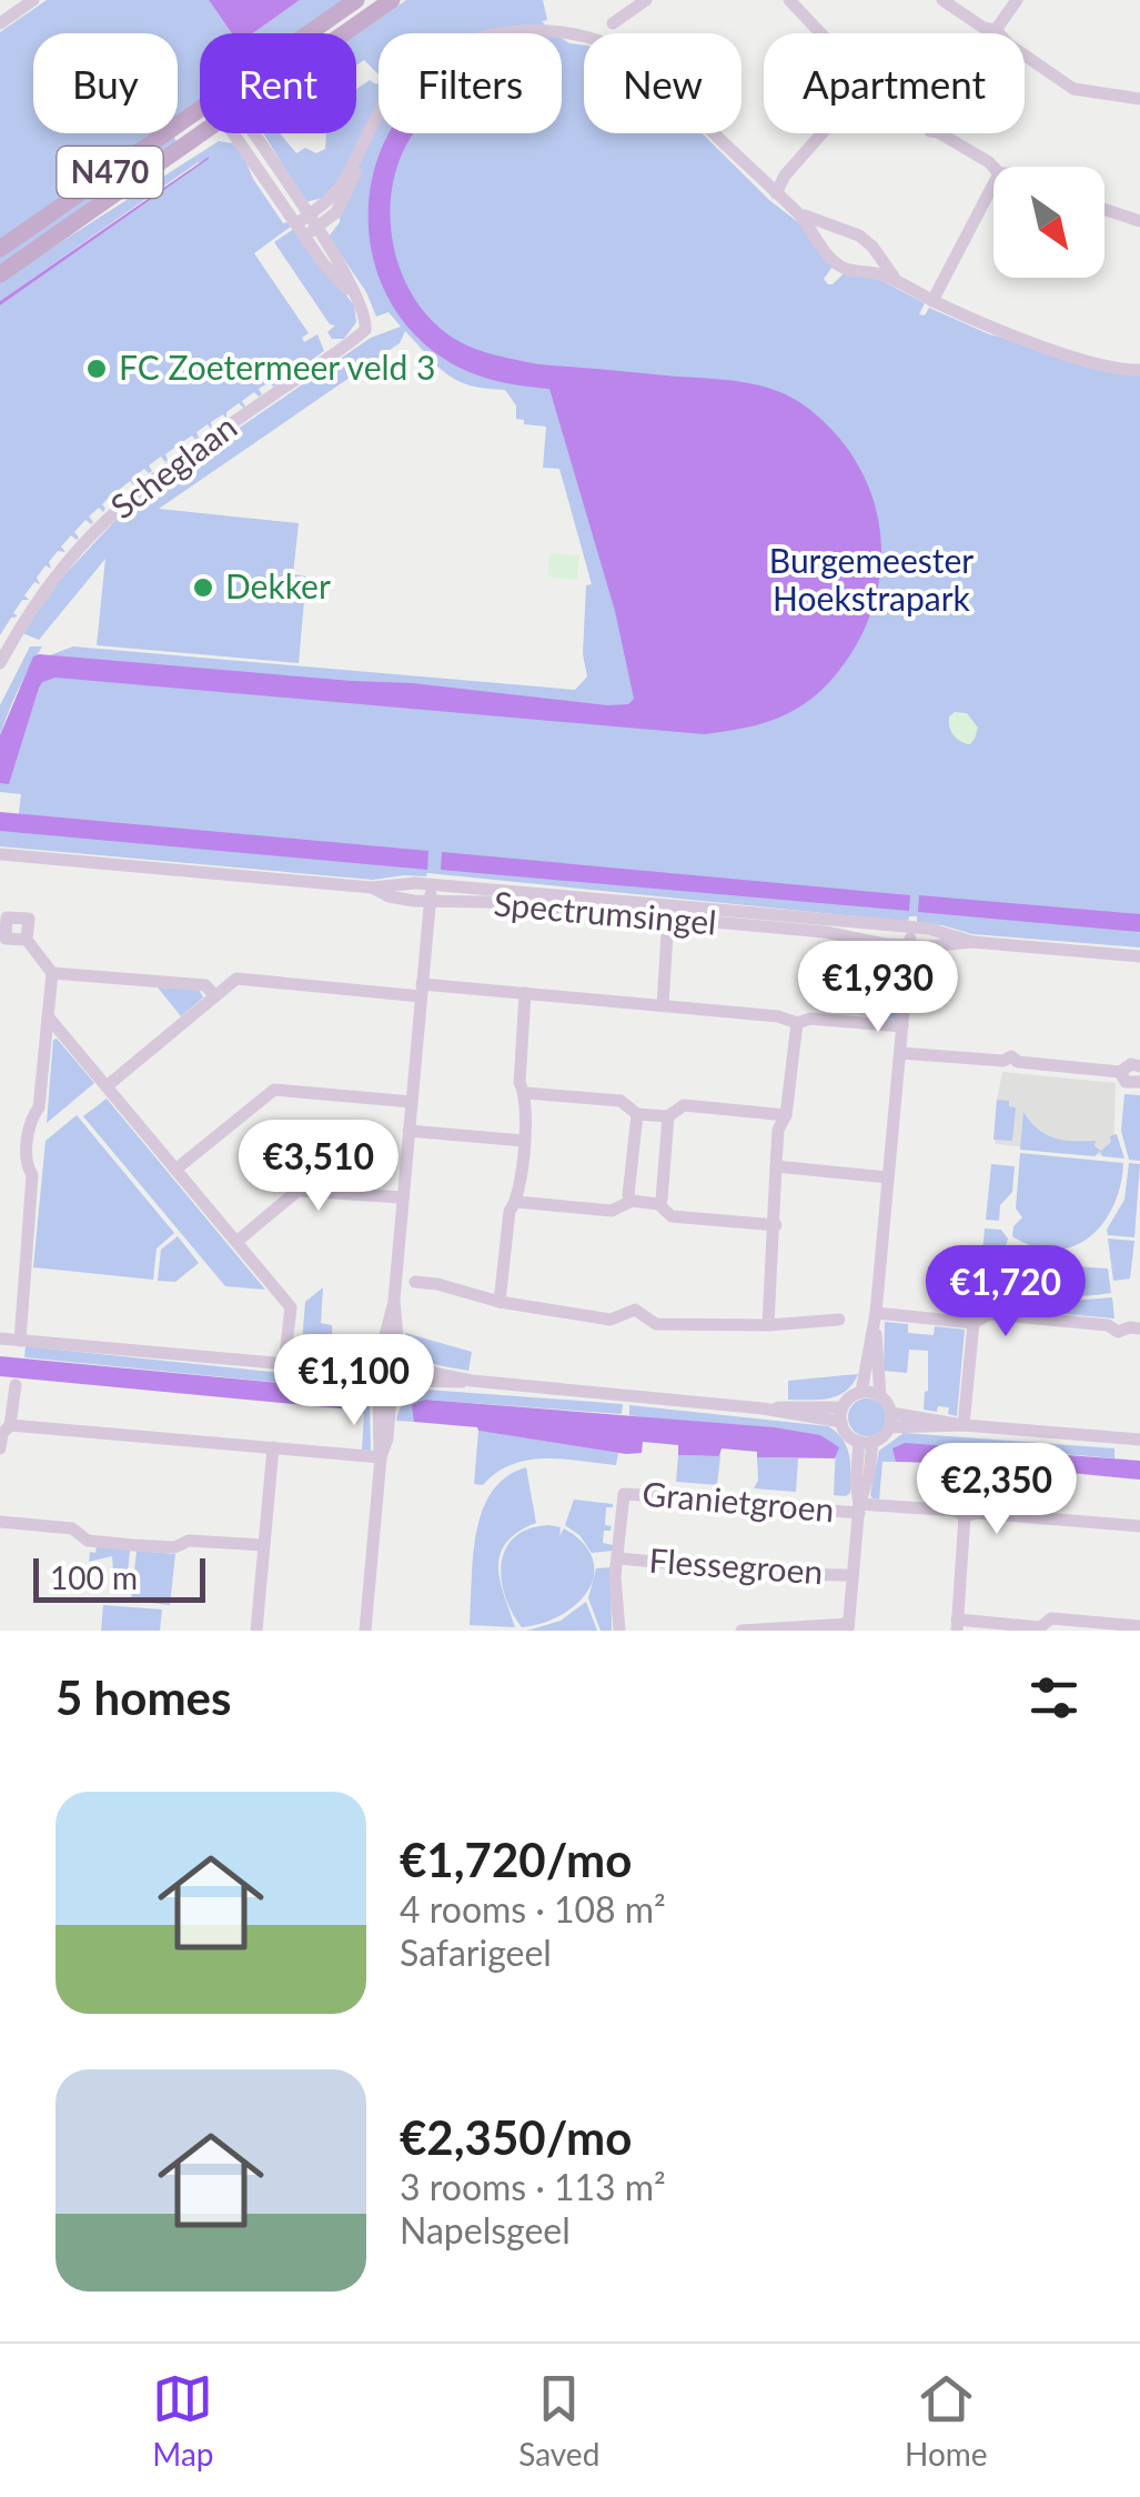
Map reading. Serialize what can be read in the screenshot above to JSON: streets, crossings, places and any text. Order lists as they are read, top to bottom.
{
  "streets": {
    "main road": ["N470"],
    "street": [
      "Scheglaan",
      "Spectrumsingel",
      "Granietgroen",
      "Flessegroen"
    ]
  },
  "crossings": [
    ["Granietgroen", "Flessegroen"]
  ],
  "parks": ["Burgemeester Hoekstrapark"],
  "places": ["FC Zoetermeer veld 3", "Dekker"],
  "scale_bar": "100 m",
  "north": "bottom right",
  "page": {
    "chip": [
      "Buy",
      "Rent",
      "Filters",
      "New",
      "Apartment"
    ],
    "price": [
      "€1,930",
      "€3,510",
      "€1,720",
      "€1,100",
      "€2,350"
    ],
    "scale": "100 m",
    "heading": "5 homes",
    "list": [
      {
        "name": "€1,720/mo",
        "note": "4 rooms · 108 m² · Safarigeel"
      },
      {
        "name": "€2,350/mo",
        "note": "3 rooms · 113 m² · Napelsgeel"
      }
    ],
    "tabs": ["Map", "Saved", "Home"]
  }
}
